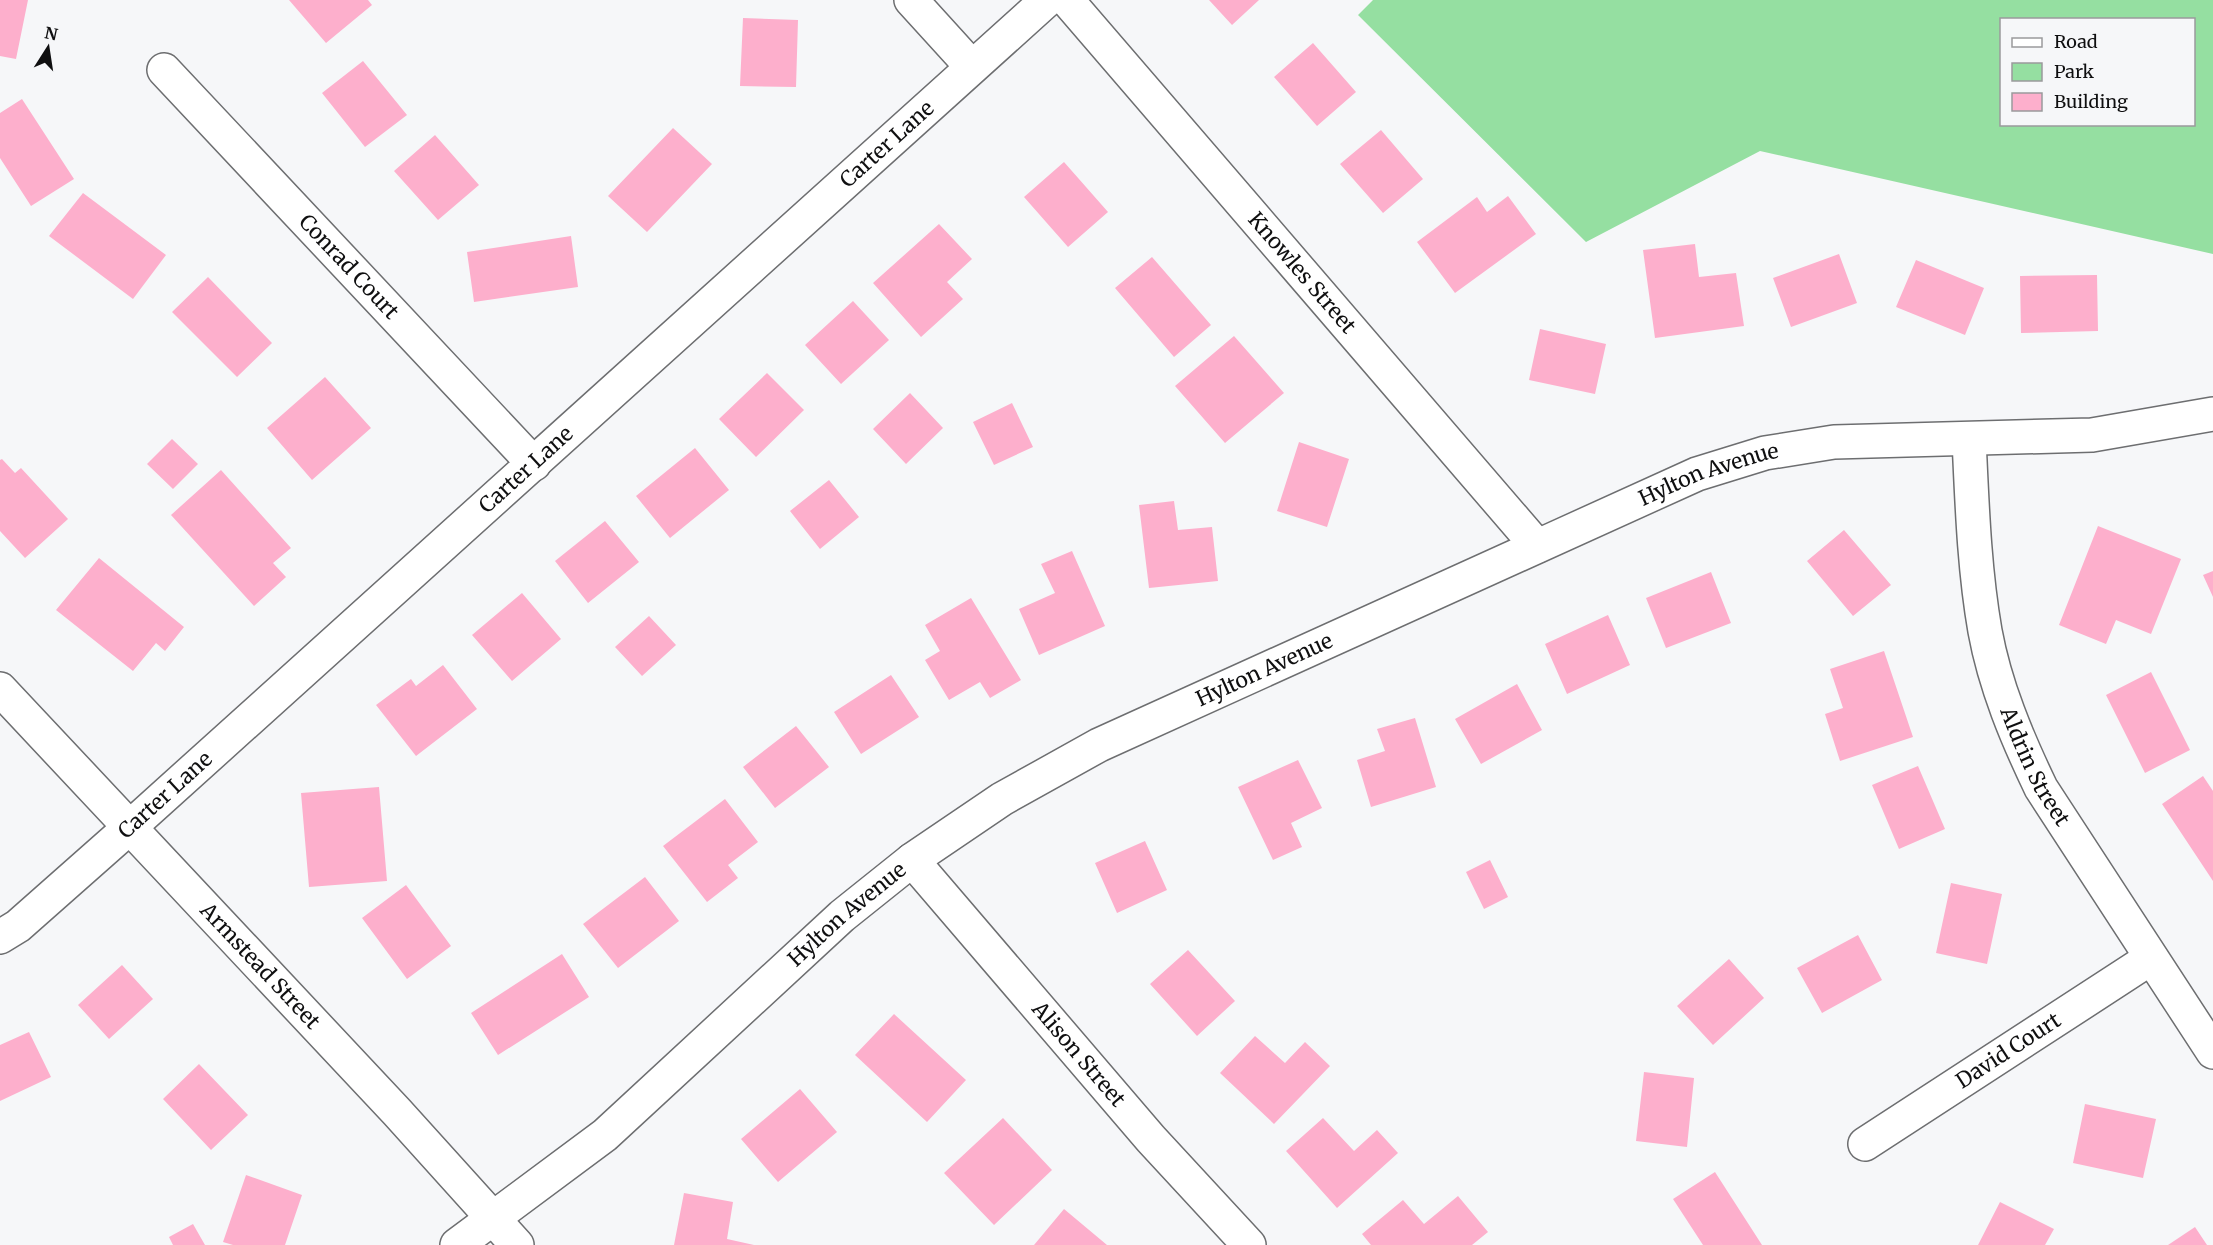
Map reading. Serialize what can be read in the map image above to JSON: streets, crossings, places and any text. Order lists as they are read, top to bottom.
{
  "streets": {
    "street": [
      "Carter Lane",
      "Conrad Court",
      "Knowles Street",
      "Hylton Avenue",
      "Aldrin Street",
      "Armstead Street",
      "David Court",
      "Alison Street"
    ]
  },
  "crossings": [
    ["Carter Lane", "Conrad Court"],
    ["Carter Lane", "Armstead Street"],
    ["Knowles Street", "Hylton Avenue"],
    ["Hylton Avenue", "Aldrin Street"],
    ["Hylton Avenue", "Armstead Street"],
    ["Hylton Avenue", "Alison Street"],
    ["Aldrin Street", "David Court"]
  ],
  "legend": ["Road", "Park", "Building"],
  "north": "top"
}
